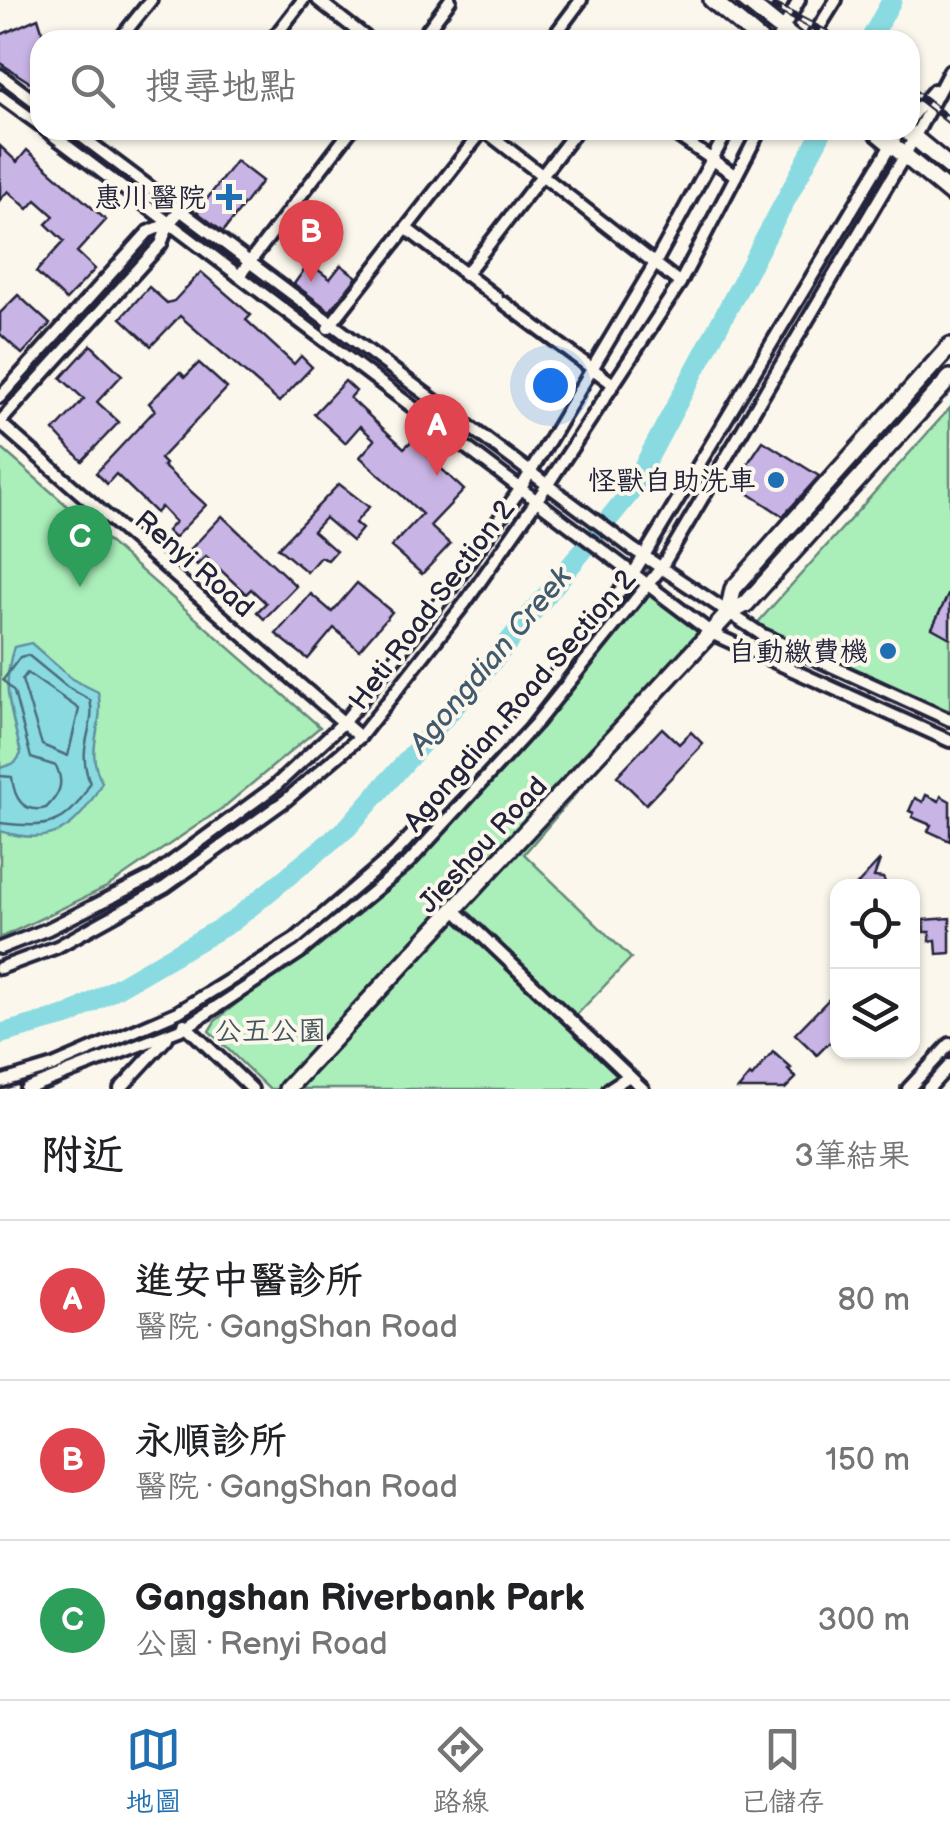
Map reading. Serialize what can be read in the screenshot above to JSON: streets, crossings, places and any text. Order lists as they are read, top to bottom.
{
  "streets": {
    "main road": ["Jieshou Road"],
    "street": ["Renyi Road", "Heti Road Section 2", "Agongdian Road Section 2"]
  },
  "crossings": [
    ["Renyi Road", "Heti Road Section 2"]
  ],
  "water": ["Agongdian Creek"],
  "parks": ["公五公園"],
  "places": {
    "health": ["惠川醫院"],
    "other": ["怪獸自助洗車", "自動繳費機"]
  },
  "page": {
    "search": "搜尋地點",
    "pins": ["B", "A", "C"],
    "heading": ["附近", "3筆結果"],
    "list": [
      {
        "mark": "A",
        "name": "進安中醫診所",
        "note": "醫院 · GangShan Road",
        "value": "80 m"
      },
      {
        "mark": "B",
        "name": "永順診所",
        "note": "醫院 · GangShan Road",
        "value": "150 m"
      },
      {
        "mark": "C",
        "name": "Gangshan Riverbank Park",
        "note": "公園 · Renyi Road",
        "value": "300 m"
      }
    ],
    "nav": ["地圖", "路線", "已儲存"]
  }
}
